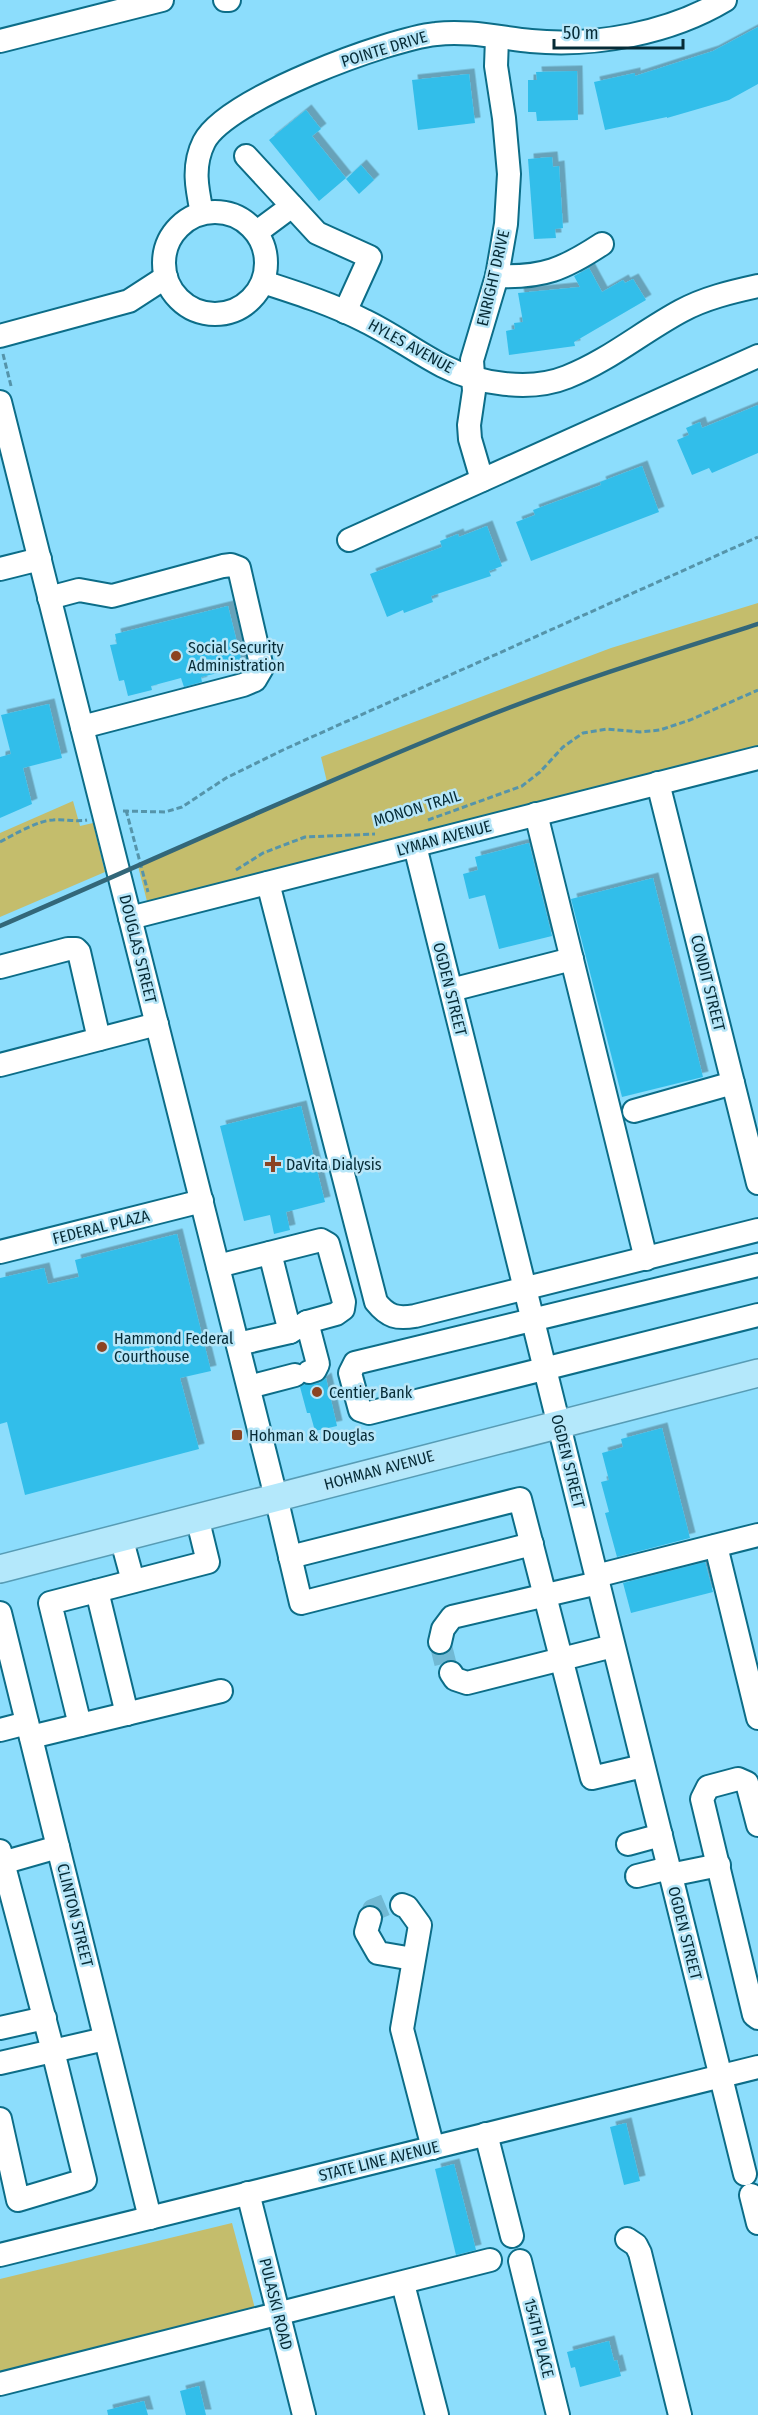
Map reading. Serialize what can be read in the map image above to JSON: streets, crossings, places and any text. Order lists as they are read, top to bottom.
{
  "streets": {
    "main road": ["HOHMAN AVENUE"],
    "street": [
      "POINTE DRIVE",
      "ENRIGHT DRIVE",
      "HYLES AVENUE",
      "LYMAN AVENUE",
      "DOUGLAS STREET",
      "CONDIT STREET",
      "OGDEN STREET",
      "FEDERAL PLAZA",
      "CLINTON STREET",
      "STATE LINE AVENUE",
      "PULASKI ROAD",
      "154TH PLACE"
    ],
    "path": ["MONON TRAIL"]
  },
  "crossings": [
    ["POINTE DRIVE", "ENRIGHT DRIVE"],
    ["POINTE DRIVE", "HYLES AVENUE"],
    ["ENRIGHT DRIVE", "HYLES AVENUE"],
    ["LYMAN AVENUE", "DOUGLAS STREET"],
    ["LYMAN AVENUE", "CONDIT STREET"],
    ["LYMAN AVENUE", "OGDEN STREET"],
    ["DOUGLAS STREET", "FEDERAL PLAZA"],
    ["DOUGLAS STREET", "HOHMAN AVENUE"],
    ["OGDEN STREET", "HOHMAN AVENUE"],
    ["OGDEN STREET", "STATE LINE AVENUE"],
    ["CLINTON STREET", "STATE LINE AVENUE"],
    ["STATE LINE AVENUE", "PULASKI ROAD"]
  ],
  "places": {
    "other": ["Social Security Administration", "Hammond Federal Courthouse", "Centier Bank"],
    "health": ["DaVita Dialysis"],
    "transit": ["Hohman & Douglas"]
  },
  "scale_bar": "50 m"
}
